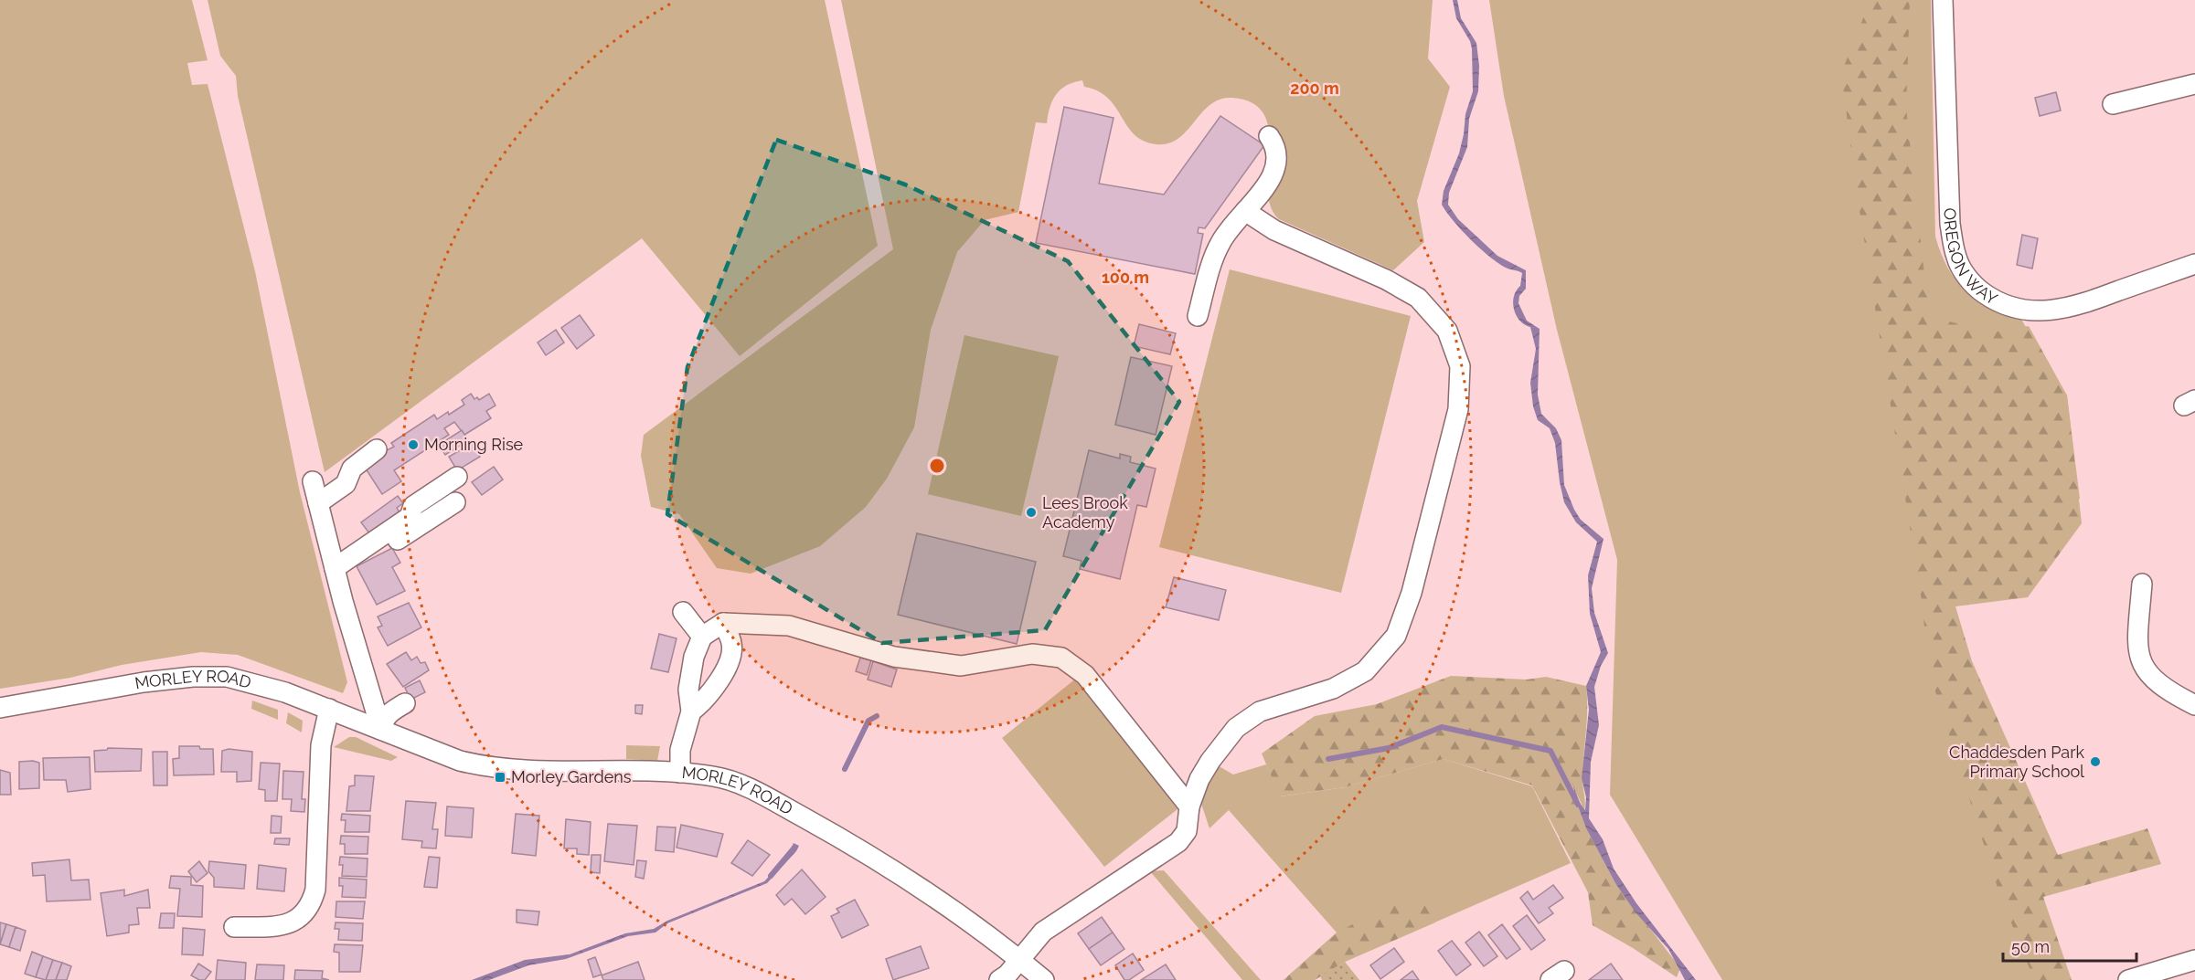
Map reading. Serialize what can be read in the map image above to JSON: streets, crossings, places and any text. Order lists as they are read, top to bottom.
{
  "streets": {
    "street": ["OREGON WAY", "MORLEY ROAD"]
  },
  "places": {
    "other": ["Morning Rise", "Lees Brook Academy", "Chaddesden Park Primary School"],
    "transit": ["Morley Gardens"]
  },
  "scale_bar": "50 m",
  "rings": ["200 m", "100 m"]
}
